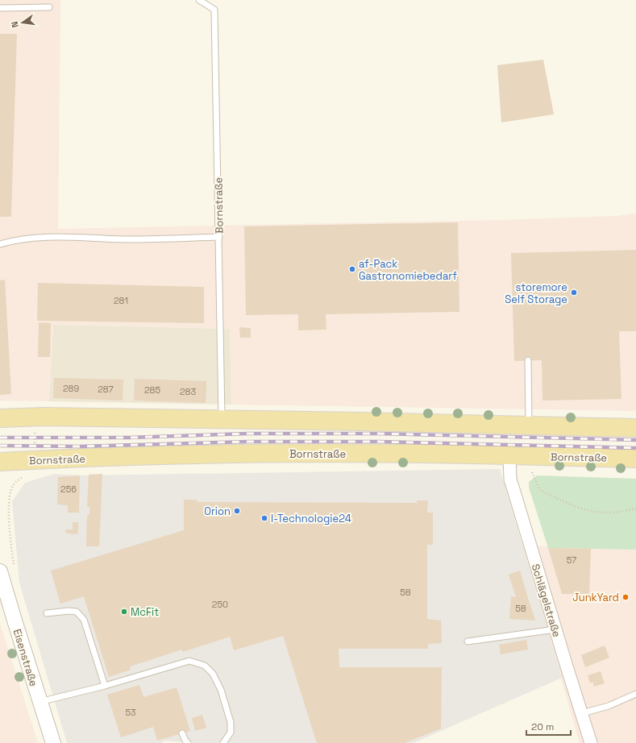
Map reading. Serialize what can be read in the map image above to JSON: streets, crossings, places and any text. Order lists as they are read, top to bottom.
{
  "streets": {
    "main road": ["Bornstraße"],
    "street": ["Schlägelstraße", "Eisenstraße"]
  },
  "crossings": [
    ["Bornstraße", "Schlägelstraße"]
  ],
  "places": [
    "af-Pack Gastronomiebedarf",
    "storemore Self Storage",
    "Orion",
    "I-Technologie24",
    "JunkYard",
    "McFit"
  ],
  "house_numbers": [
    "281",
    "289",
    "287",
    "285",
    "283",
    "256",
    "57",
    "58",
    "250",
    "58",
    "53"
  ],
  "scale_bar": "20 m",
  "north": "left"
}
